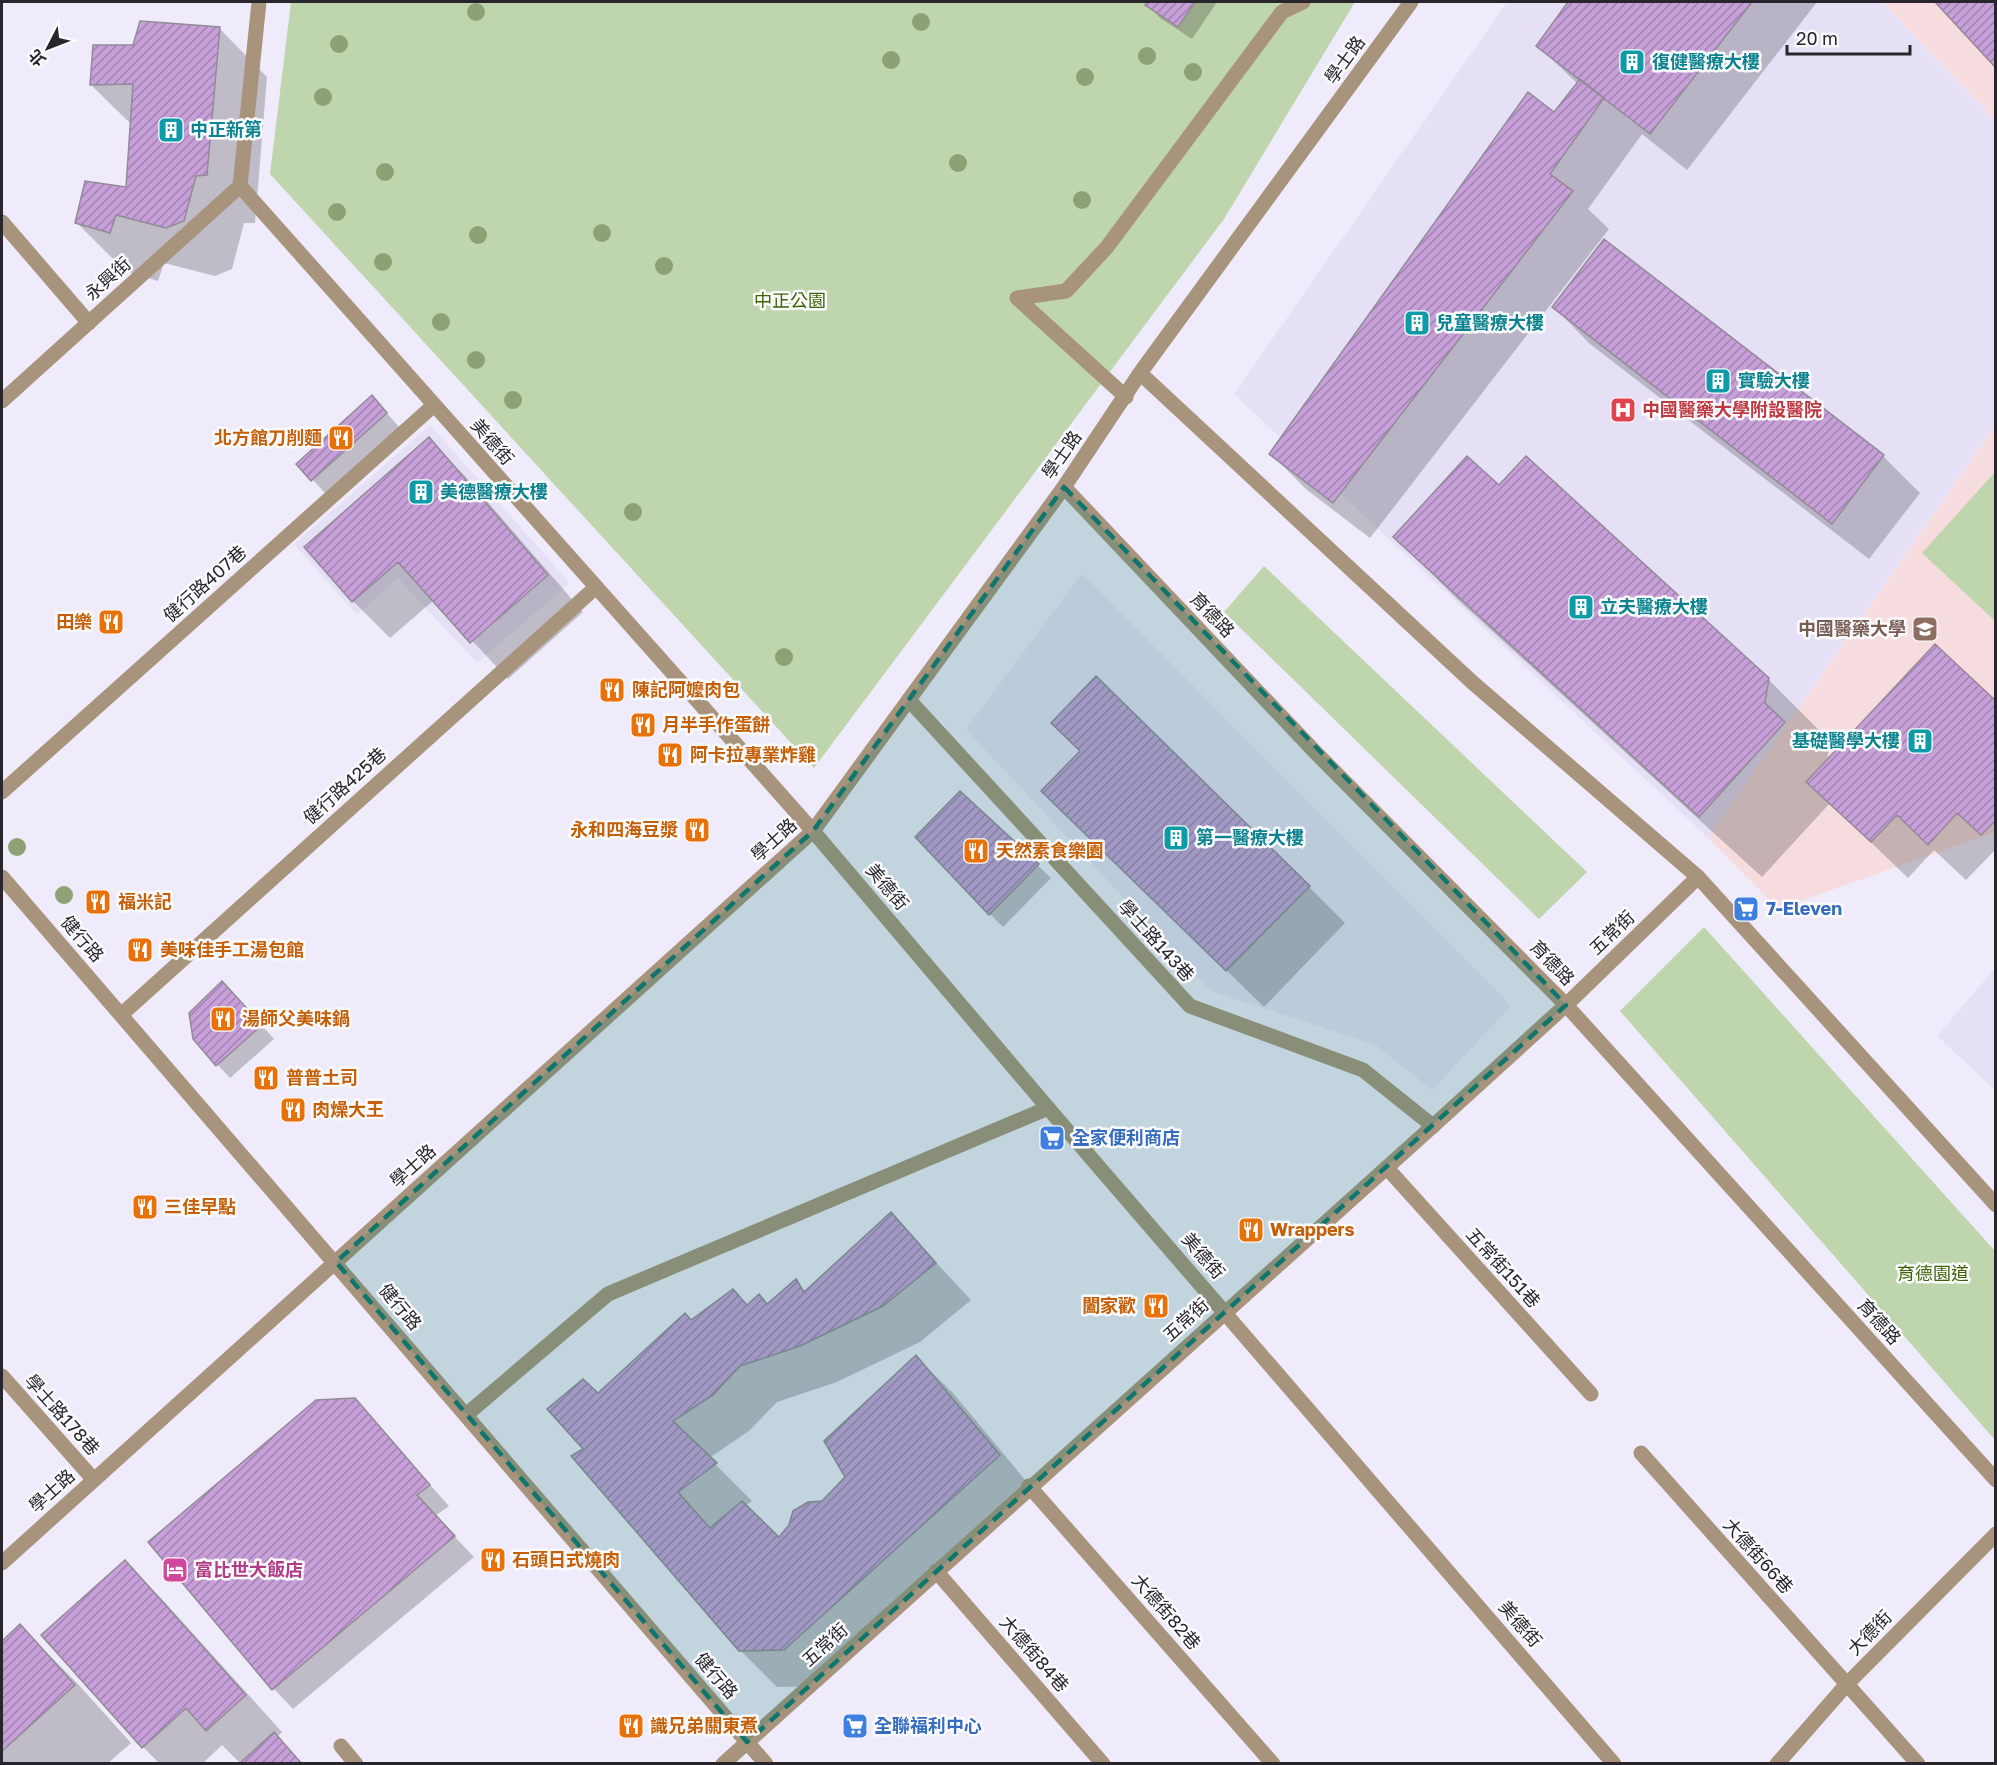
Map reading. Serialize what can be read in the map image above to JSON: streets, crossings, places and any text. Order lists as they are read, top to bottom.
{
  "streets": {
    "street": [
      "學士路",
      "永興街",
      "美德街",
      "健行路407巷",
      "育德路",
      "健行路425巷",
      "五常街",
      "健行路",
      "學士路143巷",
      "五常街151巷",
      "學士路178巷",
      "大德街66巷",
      "大德街82巷",
      "大德街",
      "大德街84巷"
    ]
  },
  "crossings": [
    ["學士路", "美德街"],
    ["學士路", "育德路"],
    ["學士路", "健行路"],
    ["學士路", "學士路143巷"],
    ["學士路", "學士路178巷"],
    ["永興街", "美德街"],
    ["美德街", "健行路407巷"],
    ["美德街", "健行路425巷"],
    ["美德街", "五常街"],
    ["育德路", "五常街"],
    ["健行路425巷", "健行路"],
    ["五常街", "健行路"],
    ["五常街", "學士路143巷"],
    ["五常街", "五常街151巷"],
    ["五常街", "大德街82巷"],
    ["五常街", "大德街84巷"],
    ["大德街66巷", "大德街"]
  ],
  "parks": ["中正公園", "育德園道"],
  "places": {
    "building": [
      "復健醫療大樓",
      "中正新第",
      "兒童醫療大樓",
      "實驗大樓",
      "美德醫療大樓",
      "立夫醫療大樓",
      "基礎醫學大樓",
      "第一醫療大樓"
    ],
    "hospital": ["中國醫藥大學附設醫院"],
    "restaurant": [
      "北方館刀削麵",
      "田樂",
      "陳記阿嬤肉包",
      "月半手作蛋餅",
      "阿卡拉專業炸雞",
      "永和四海豆漿",
      "天然素食樂園",
      "福米記",
      "美味佳手工湯包館",
      "湯師父美味鍋",
      "普普土司",
      "肉燥大王",
      "三佳早點",
      "Wrappers",
      "闔家歡",
      "石頭日式燒肉",
      "識兄弟關東煮"
    ],
    "school or university": ["中國醫藥大學"],
    "supermarket": ["7-Eleven", "全家便利商店", "全聯福利中心"],
    "hotel": ["富比世大飯店"]
  },
  "scale_bar": "20 m",
  "north": "bottom left"
}
